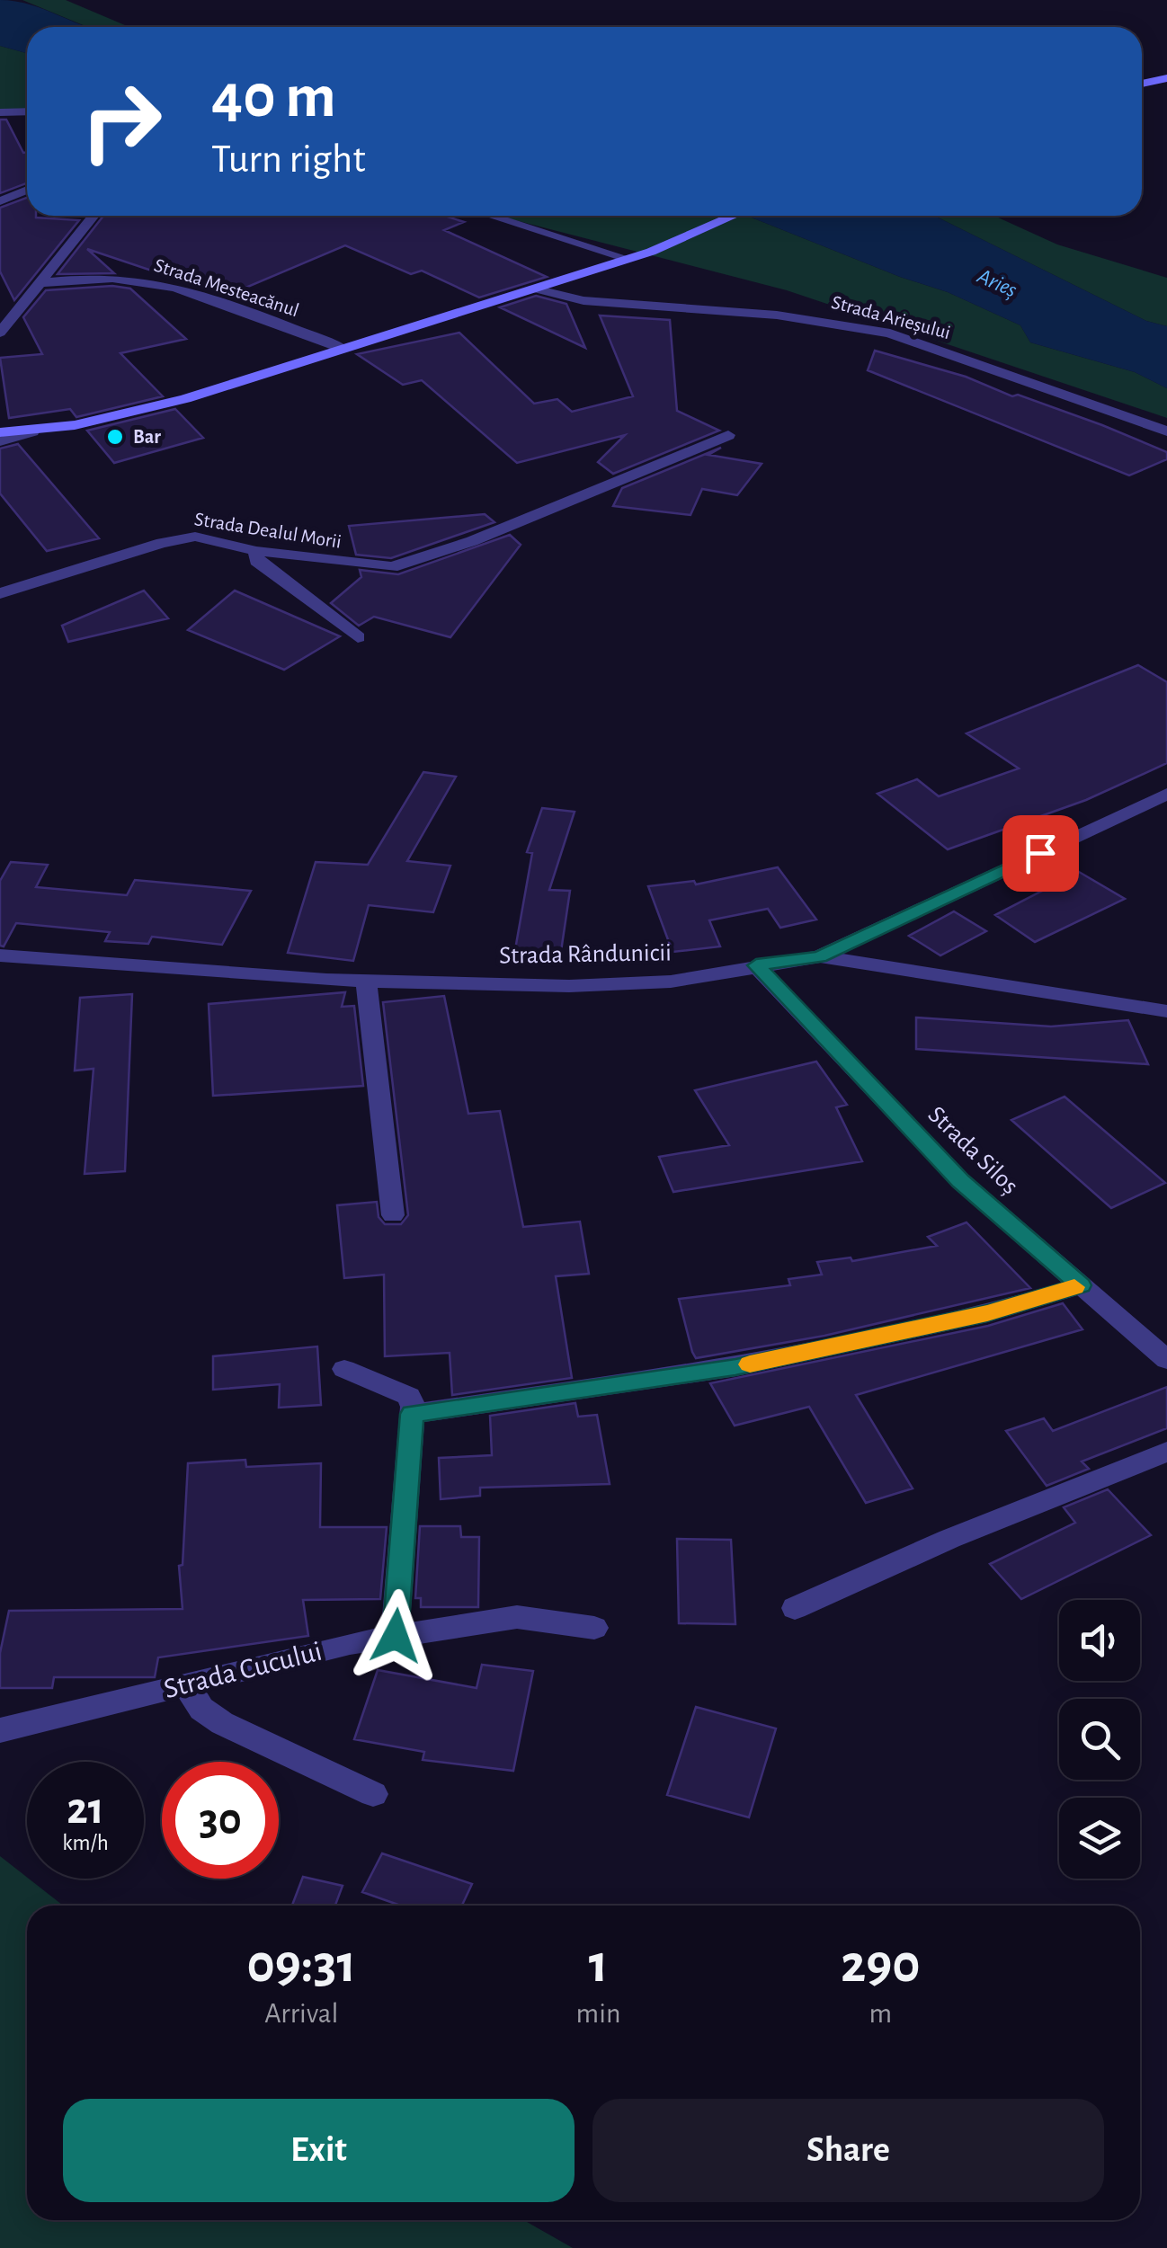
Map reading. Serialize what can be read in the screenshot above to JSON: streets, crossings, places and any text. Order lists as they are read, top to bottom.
{
  "streets": {
    "street": [
      "Strada Mesteacănul",
      "Strada Arieșului",
      "Strada Dealul Morii",
      "Strada Rândunicii",
      "Strada Siloș",
      "Strada Cucului"
    ]
  },
  "crossings": [
    ["Strada Rândunicii", "Strada Siloș"]
  ],
  "water": ["Arieș"],
  "places": ["Bar"],
  "page": {
    "turn": ["40 m", "Turn right"],
    "speed": "21 km/h",
    "limit": "30",
    "eta": [
      "09:31",
      "Arrival",
      "1",
      "min",
      "290",
      "m"
    ],
    "buttons": ["Exit", "Share"]
  }
}
